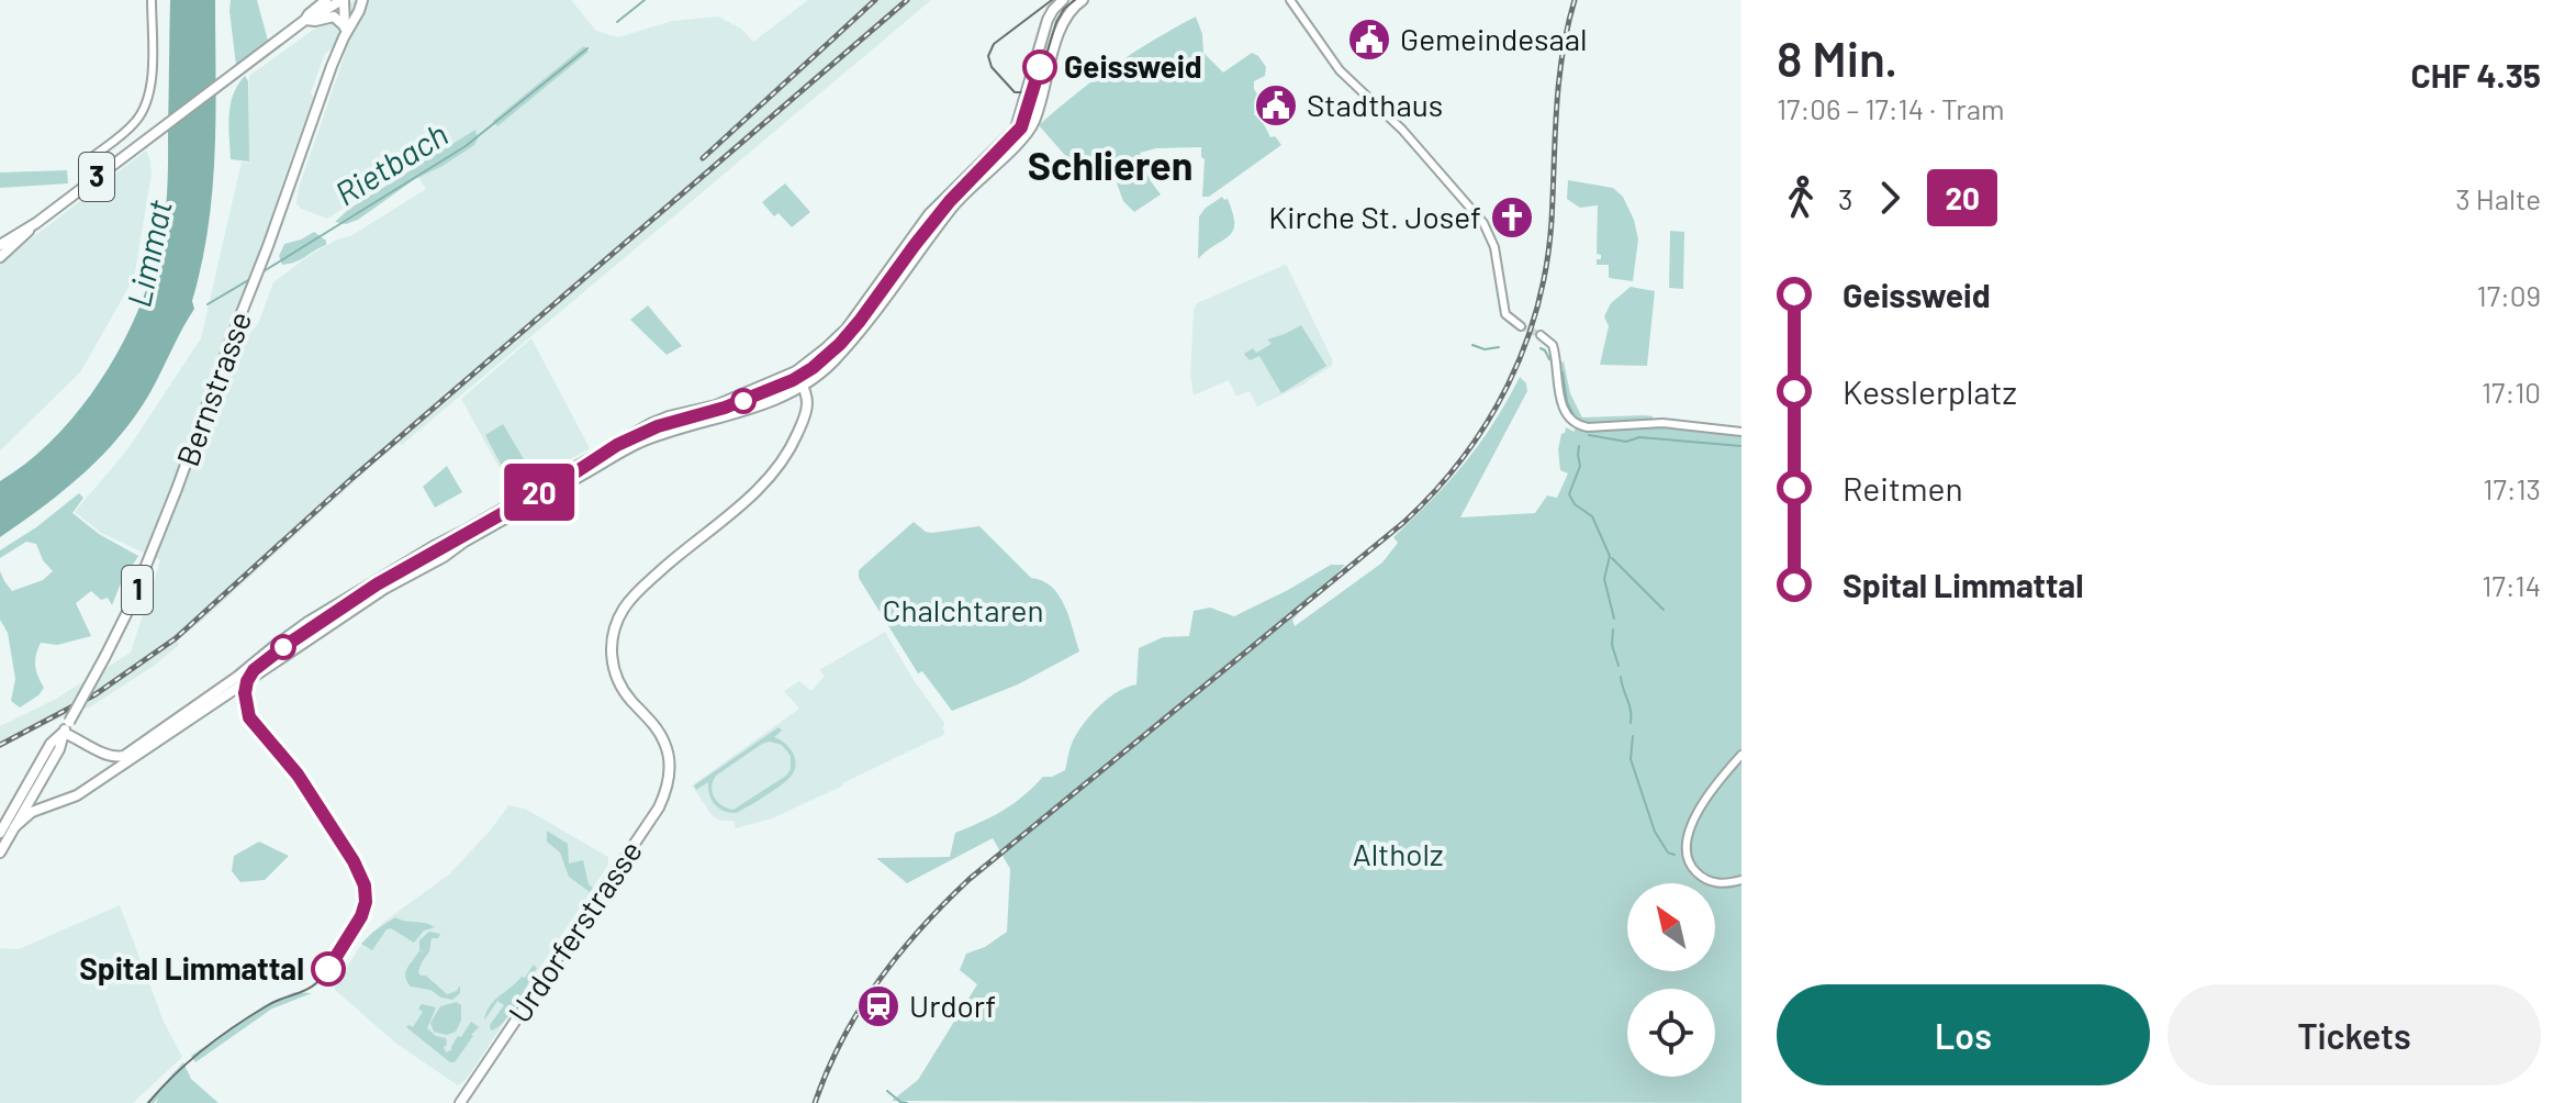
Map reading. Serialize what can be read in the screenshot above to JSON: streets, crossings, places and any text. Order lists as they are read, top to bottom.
{
  "streets": {
    "main road": [
      "3",
      "Bernstrasse",
      "1",
      "Urdorferstrasse"
    ]
  },
  "districts": ["Schlieren"],
  "water": ["Rietbach", "Limmat"],
  "parks": ["Chalchtaren", "Altholz"],
  "places": {
    "public building": ["Gemeindesaal", "Stadthaus"],
    "other": ["Geissweid", "Spital Limmattal"],
    "church": ["Kirche St. Josef"],
    "station": ["Urdorf"]
  },
  "lines": ["tram line 20"],
  "north": "top left",
  "page": {
    "on_map": "20",
    "heading": ["8 Min.", "17:06 – 17:14 · Tram", "CHF 4.35"],
    "legs": ["3", "20", "3 Halte"],
    "list": [
      {
        "name": "Geissweid",
        "value": "17:09"
      },
      {
        "name": "Kesslerplatz",
        "value": "17:10"
      },
      {
        "name": "Reitmen",
        "value": "17:13"
      },
      {
        "name": "Spital Limmattal",
        "value": "17:14"
      }
    ],
    "buttons": ["Los", "Tickets"]
  }
}
